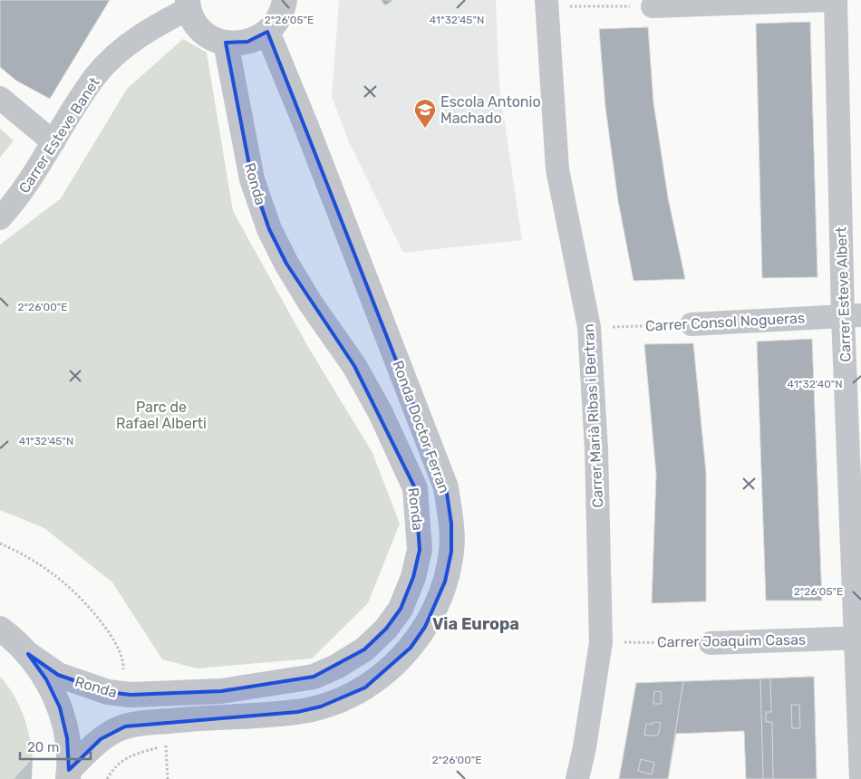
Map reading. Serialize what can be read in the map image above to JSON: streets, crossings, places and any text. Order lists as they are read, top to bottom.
{
  "streets": {
    "street": [
      "Carrer Esteve Banet",
      "Ronda",
      "Carrer Esteve Albert",
      "Carrer Consol Nogueras",
      "Carrer Marià Ribas i Bertran",
      "Ronda Doctor Ferran",
      "Carrer Joaquim Casas"
    ]
  },
  "crossings": [
    ["Carrer Esteve Albert", "Carrer Consol Nogueras"],
    ["Carrer Esteve Albert", "Carrer Joaquim Casas"],
    ["Carrer Consol Nogueras", "Carrer Marià Ribas i Bertran"],
    ["Carrer Marià Ribas i Bertran", "Carrer Joaquim Casas"]
  ],
  "districts": ["Via Europa"],
  "parks": ["Parc de Rafael Alberti"],
  "places": {
    "school or university": ["Escola Antonio Machado"]
  },
  "scale_bar": "20 m",
  "coordinates": [
    "41°32'45\"N",
    "2°26'05\"E",
    "2°26'00\"E",
    "41°32'40\"N"
  ]
}
